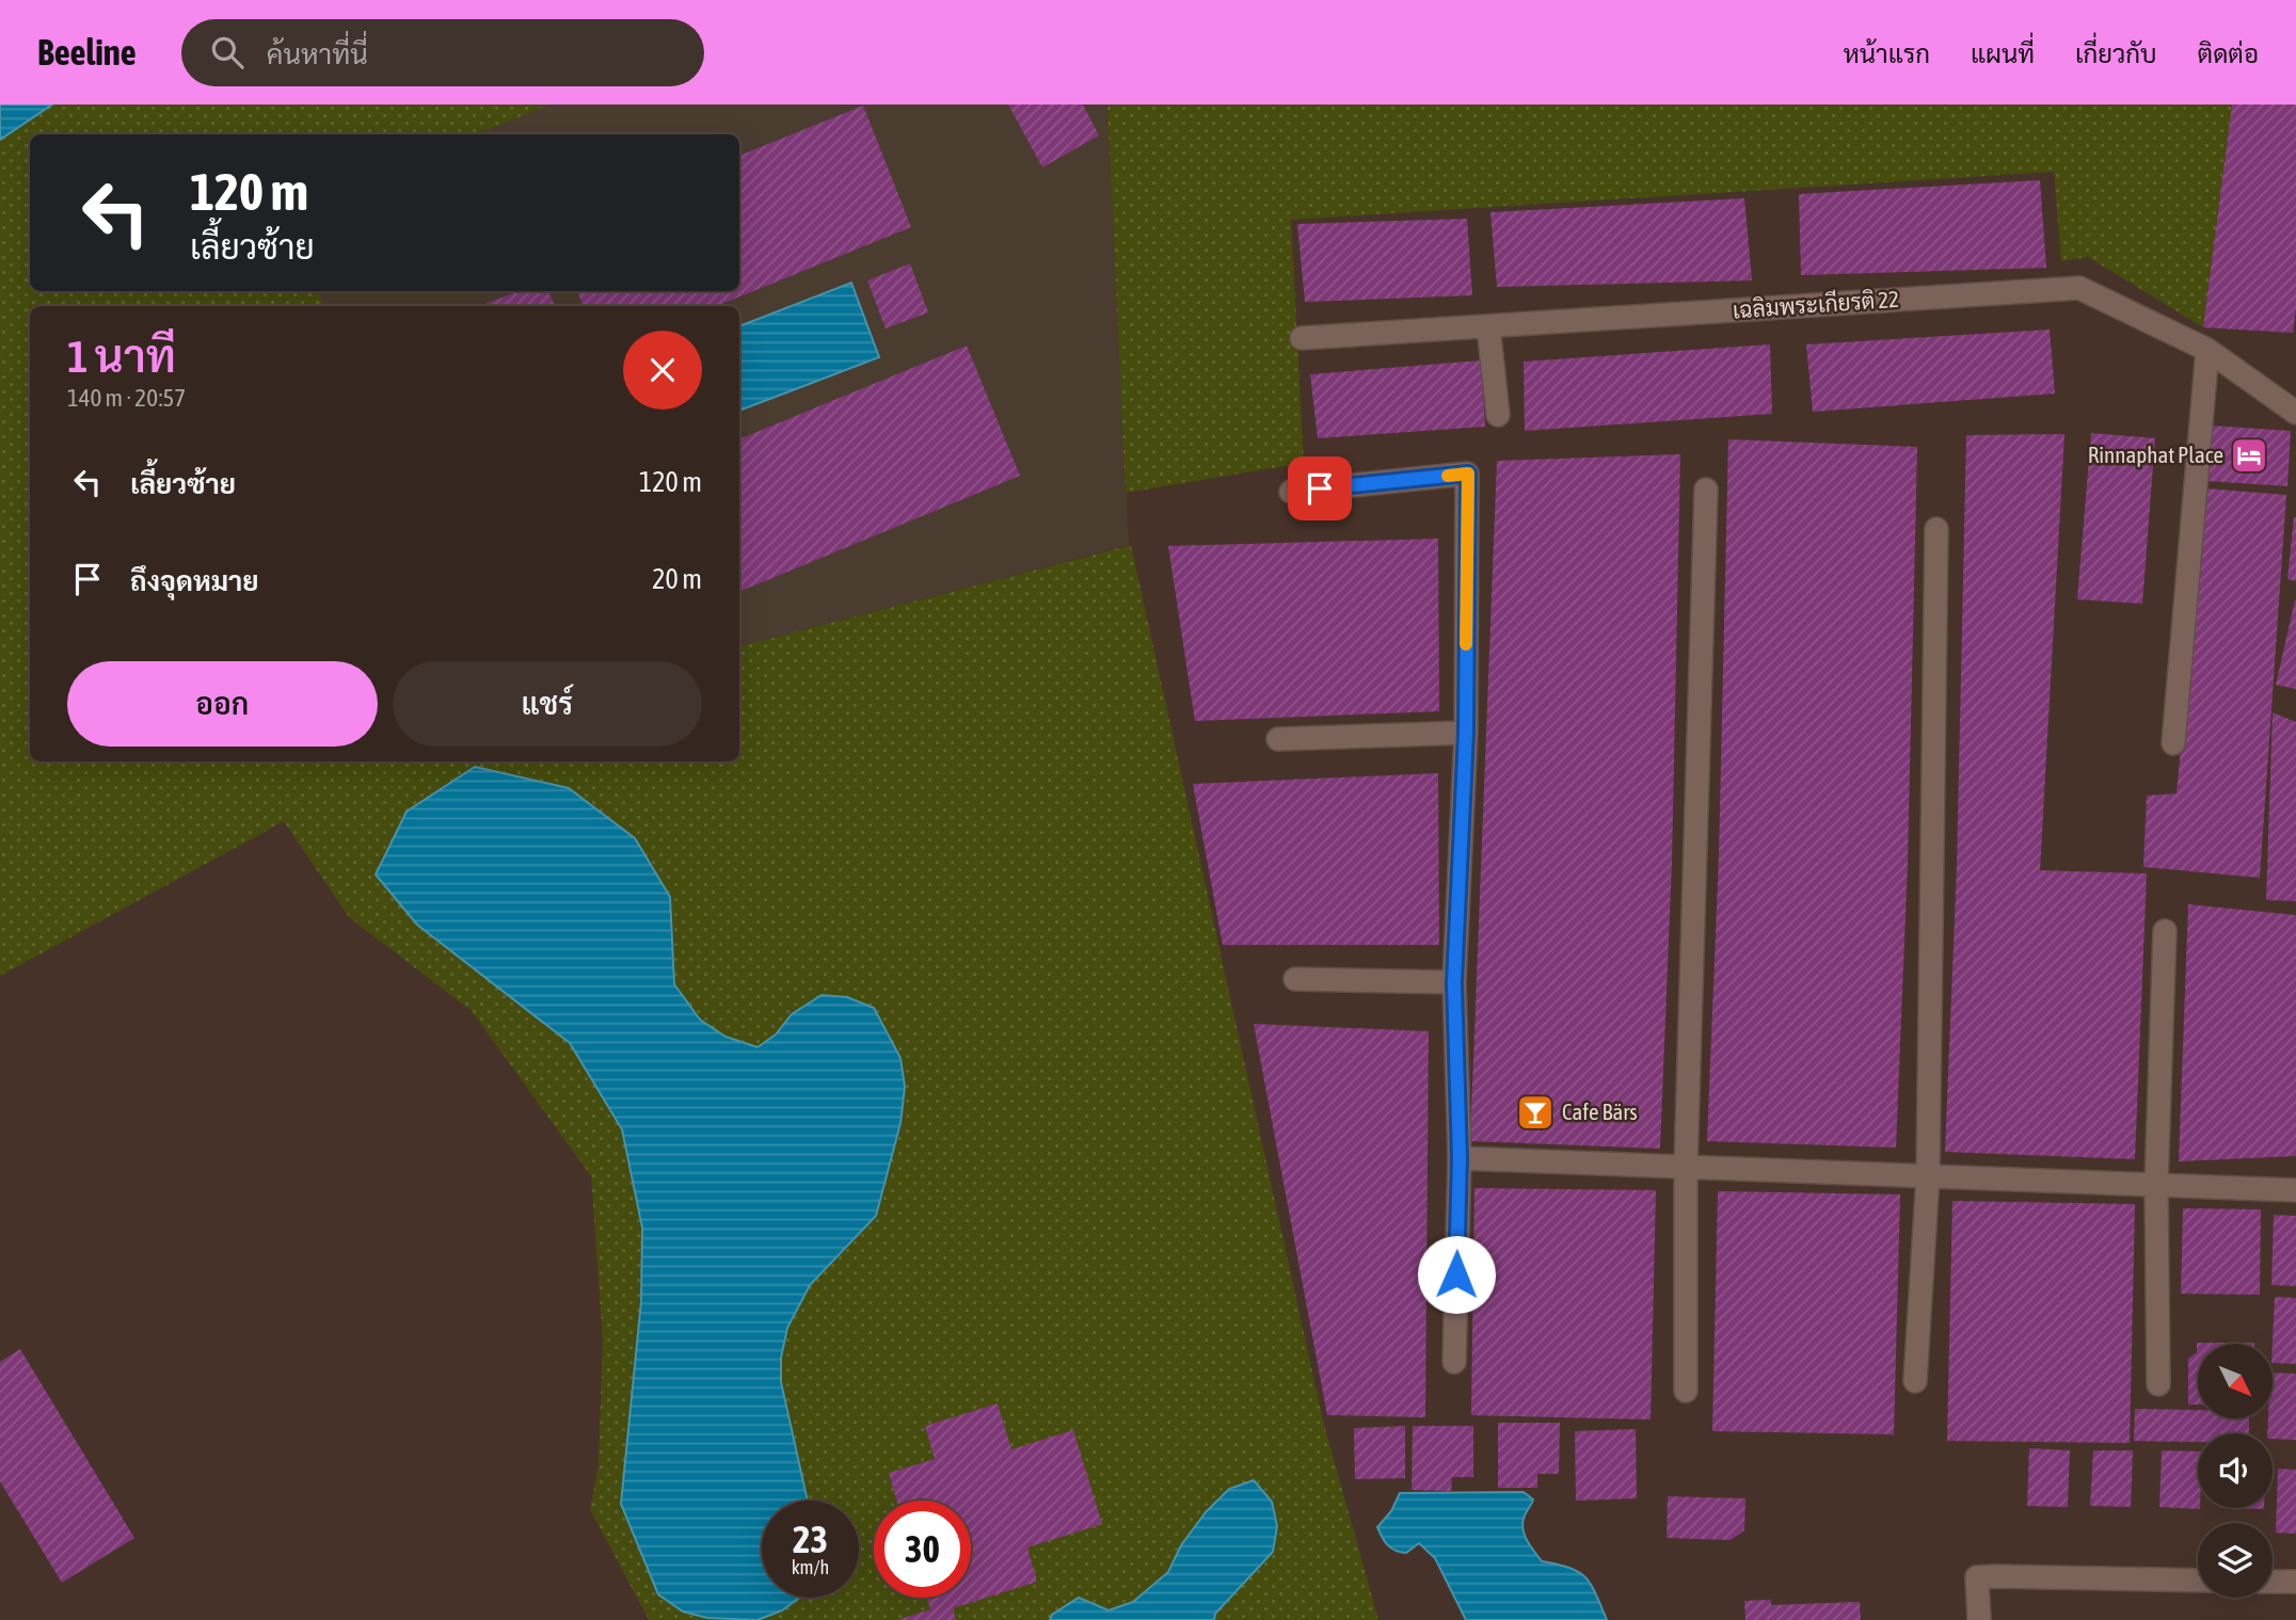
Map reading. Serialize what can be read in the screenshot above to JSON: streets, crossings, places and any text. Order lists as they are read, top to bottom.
{
  "streets": {
    "street": ["เฉลิมพระเกียรติ 22"]
  },
  "places": {
    "hotel": ["Rinnaphat Place"],
    "bar": ["Cafe Bärs"]
  },
  "north": "bottom right",
  "page": {
    "header": "Beeline",
    "search": "ค้นหาที่นี่",
    "nav": [
      "หน้าแรก",
      "แผนที่",
      "เกี่ยวกับ",
      "ติดต่อ"
    ],
    "turn": ["120 m", "เลี้ยวซ้าย"],
    "heading": ["1 นาที", "140 m · 20:57"],
    "list": [
      {
        "name": "เลี้ยวซ้าย",
        "value": "120 m"
      },
      {
        "name": "ถึงจุดหมาย",
        "value": "20 m"
      }
    ],
    "buttons": ["ออก", "แชร์"],
    "speed": "23 km/h",
    "limit": "30"
  }
}
